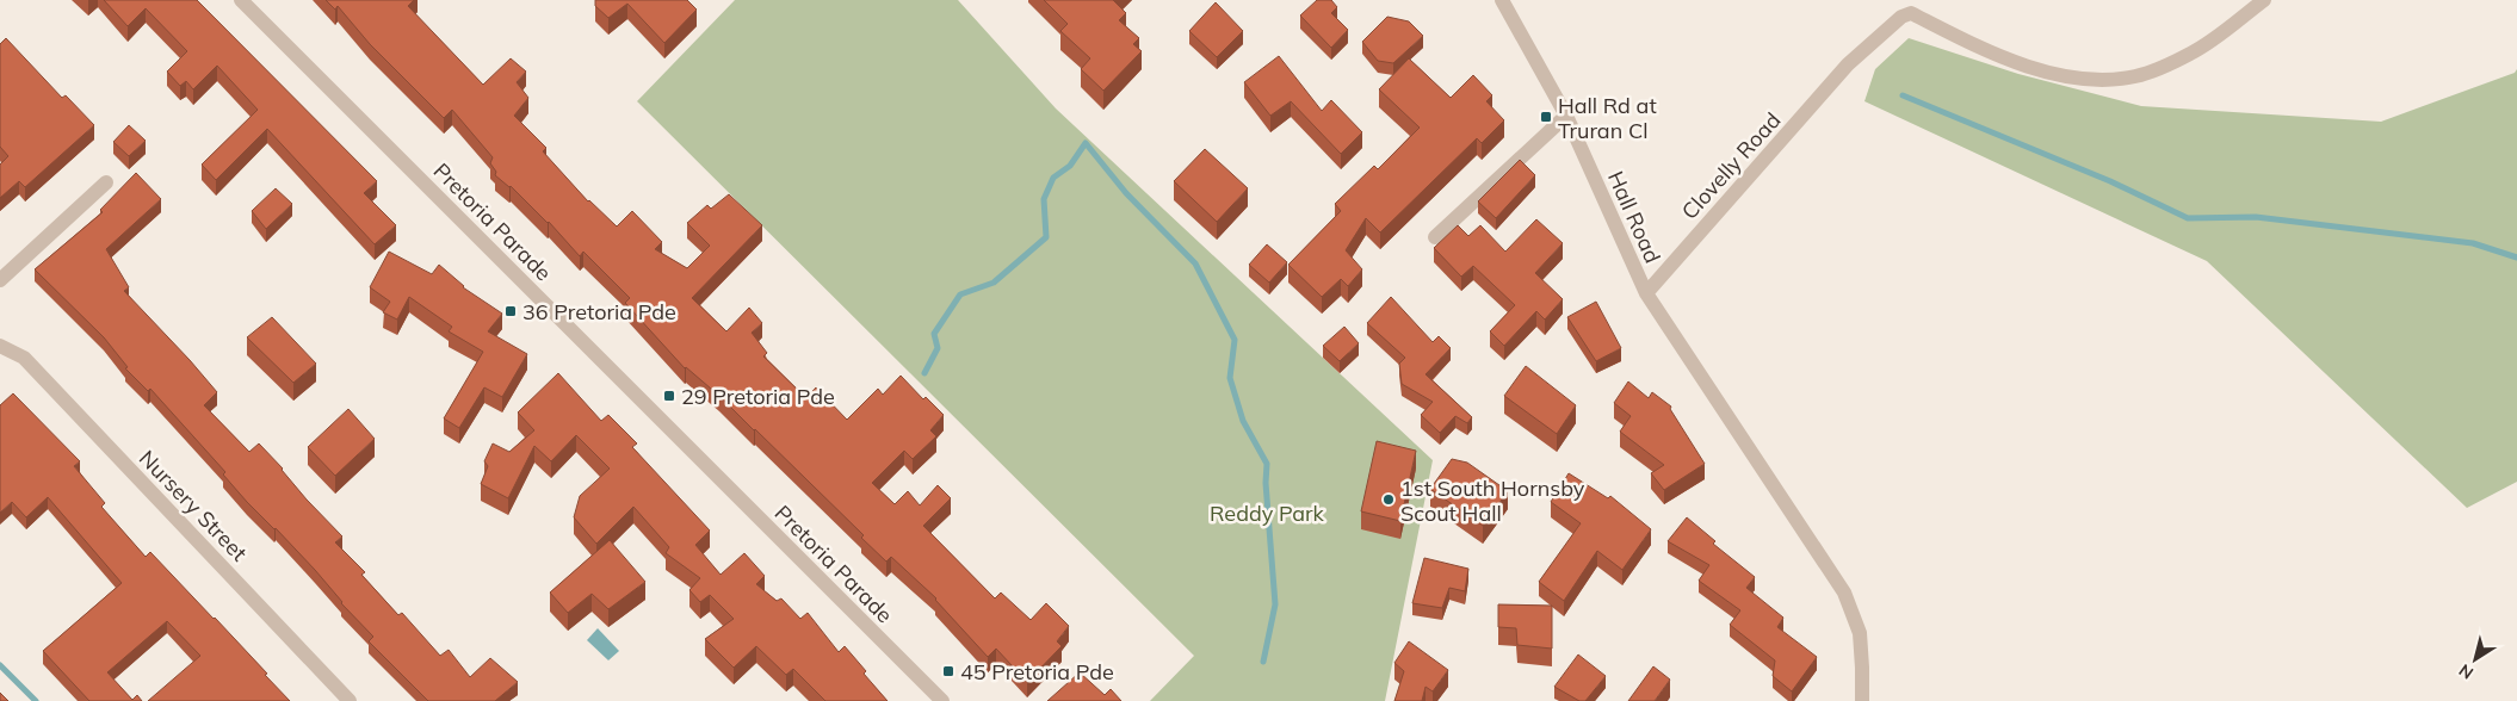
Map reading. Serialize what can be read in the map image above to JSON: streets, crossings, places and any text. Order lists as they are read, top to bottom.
{
  "streets": {
    "street": [
      "Clovelly Road",
      "Hall Road",
      "Pretoria Parade",
      "Nursery Street"
    ]
  },
  "crossings": [
    ["Clovelly Road", "Hall Road"]
  ],
  "parks": ["Reddy Park"],
  "places": {
    "transit": [
      "Hall Rd at Truran Cl",
      "36 Pretoria Pde",
      "29 Pretoria Pde",
      "45 Pretoria Pde"
    ],
    "other": ["1st South Hornsby Scout Hall"]
  },
  "north": "bottom left"
}
